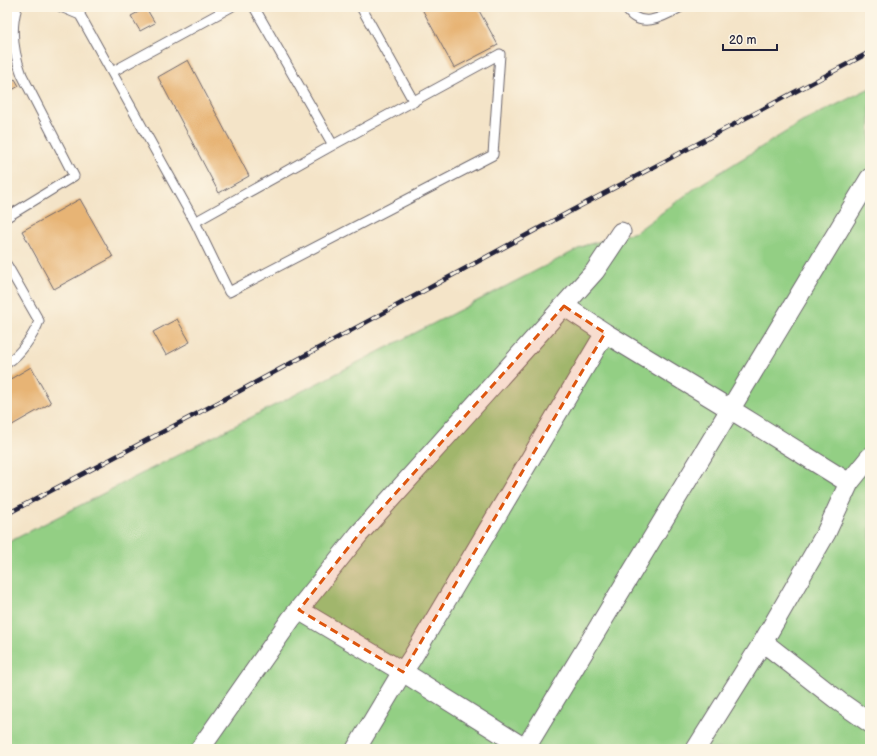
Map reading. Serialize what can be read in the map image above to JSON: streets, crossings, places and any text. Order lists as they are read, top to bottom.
{
  "scale_bar": "20 m"
}
